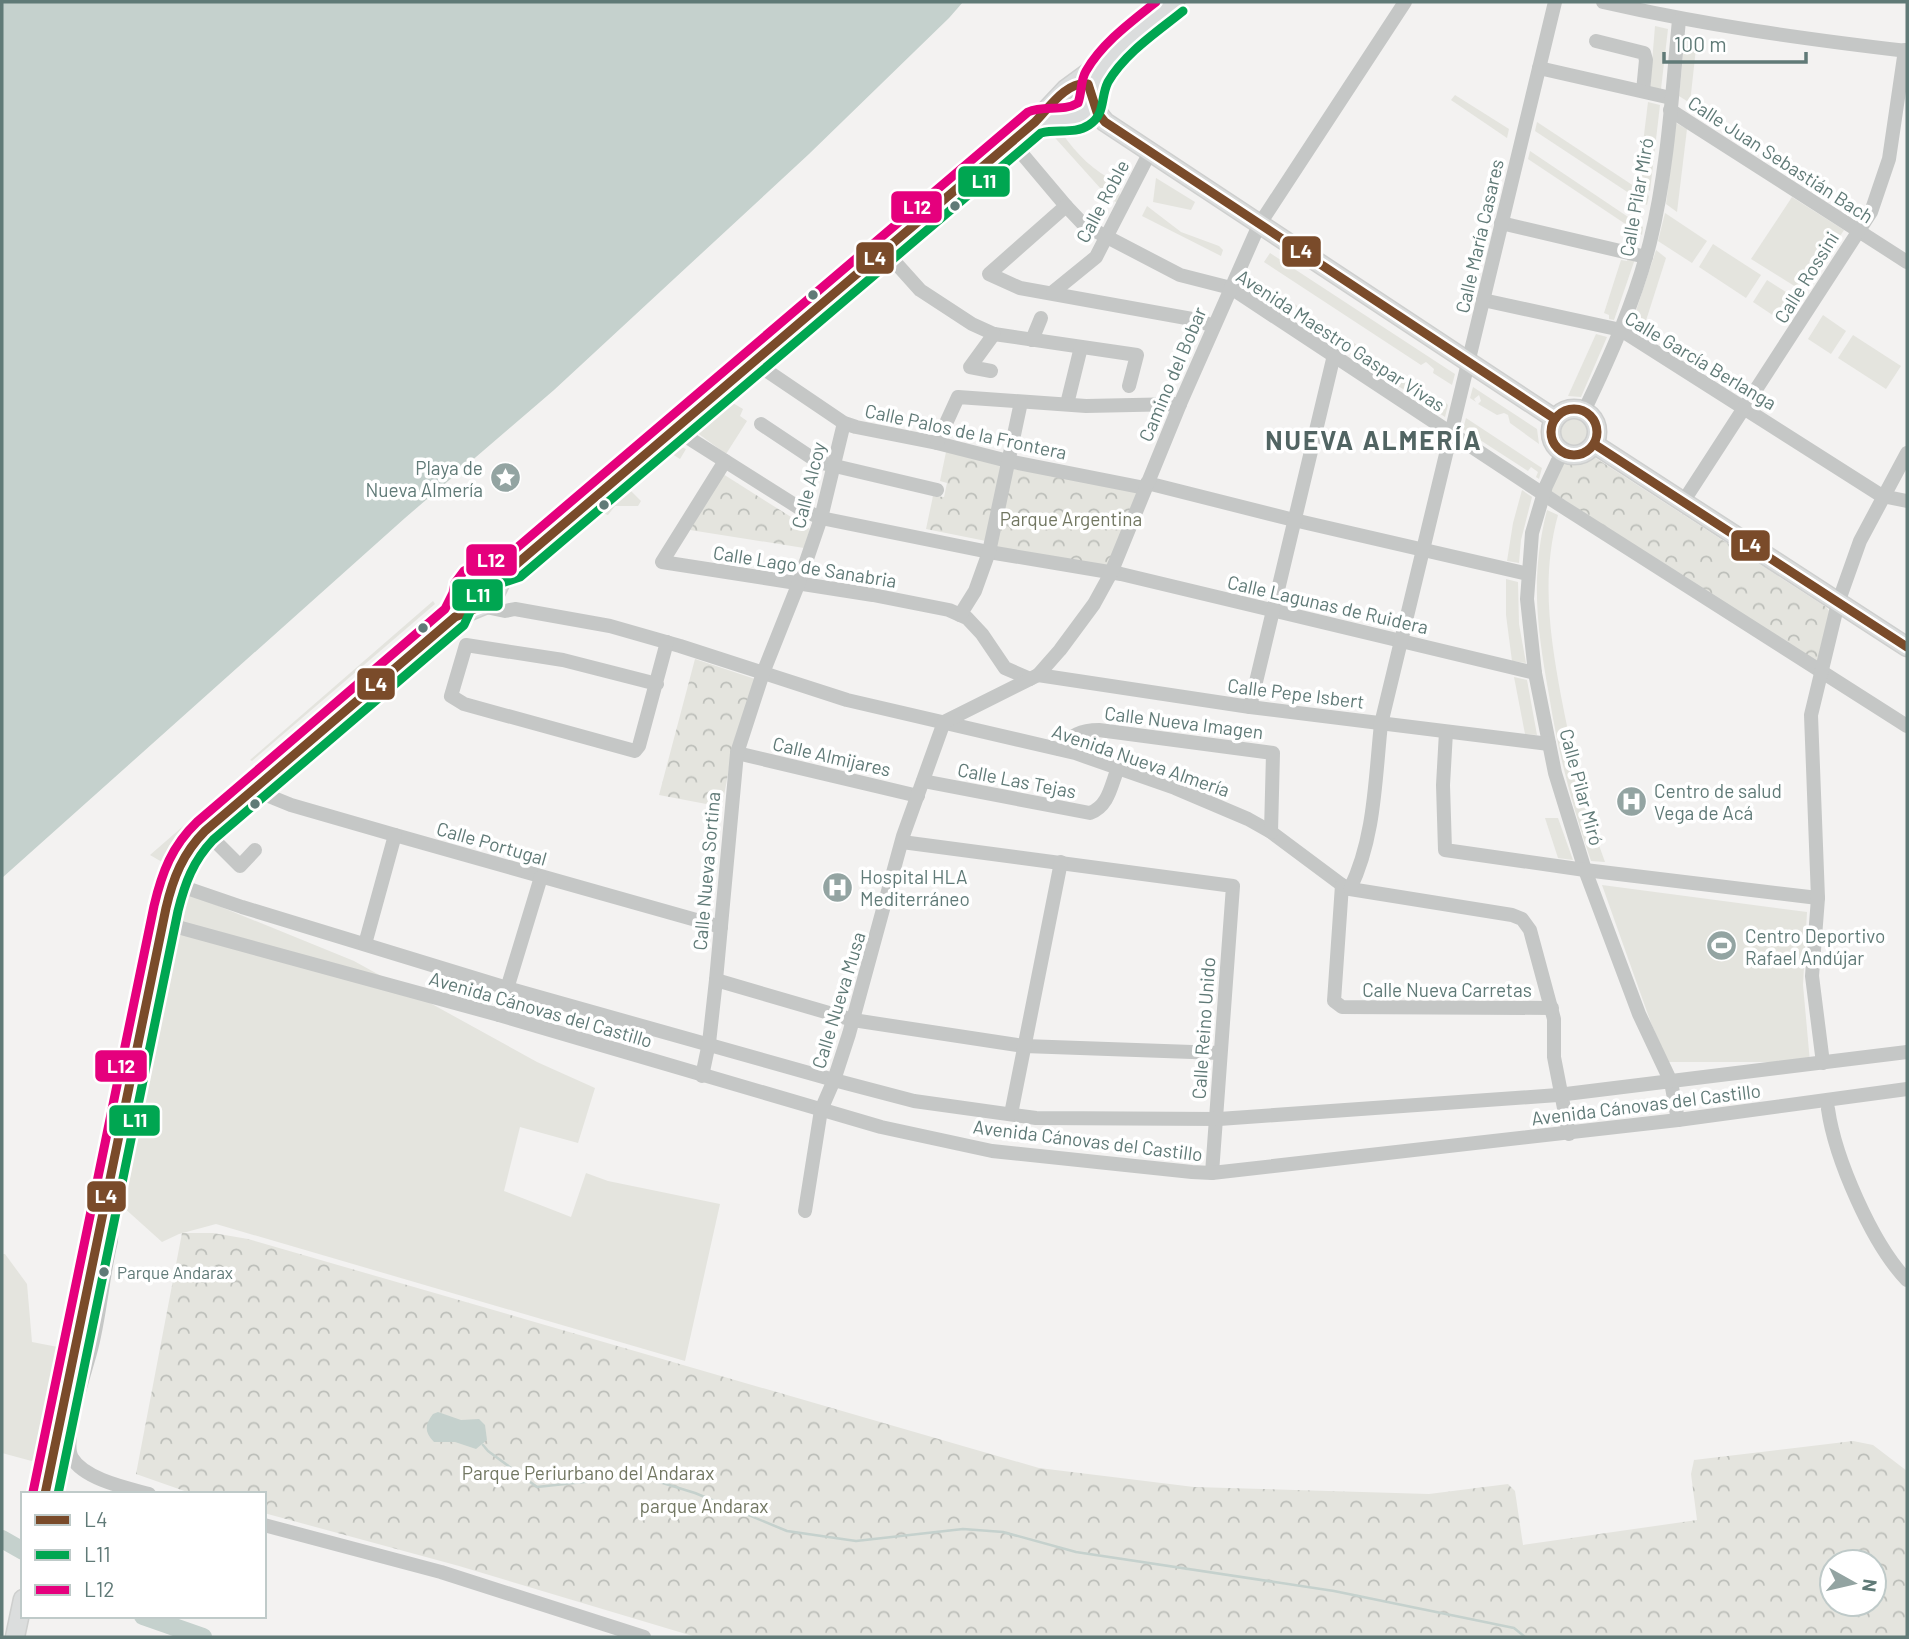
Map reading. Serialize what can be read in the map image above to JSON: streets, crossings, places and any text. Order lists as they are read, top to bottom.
{
  "streets": {
    "street": [
      "Calle Juan Sebastián Bach",
      "Calle Pilar Miró",
      "Calle Roble",
      "Calle María Casares",
      "Calle Rossini",
      "Avenida Maestro Gaspar Vivas",
      "Calle García Berlanga",
      "Camino del Bobar",
      "Calle Palos de la Frontera",
      "Calle Alcoy",
      "Calle Lago de Sanabria",
      "Calle Lagunas de Ruidera",
      "Calle Pepe Isbert",
      "Calle Nueva Imagen",
      "Calle Almijares",
      "Avenida Nueva Almería",
      "Calle Las Tejas",
      "Calle Portugal",
      "Calle Nueva Sortina",
      "Calle Nueva Carretas",
      "Calle Nueva Musa",
      "Avenida Cánovas del Castillo",
      "Calle Reino Unido"
    ]
  },
  "crossings": [
    ["Calle Juan Sebastián Bach", "Calle Pilar Miró"],
    ["Calle Juan Sebastián Bach", "Calle María Casares"],
    ["Calle Juan Sebastián Bach", "Calle Rossini"],
    ["Calle Pilar Miró", "Avenida Maestro Gaspar Vivas"],
    ["Calle Pilar Miró", "Calle García Berlanga"],
    ["Calle Pilar Miró", "Calle Palos de la Frontera"],
    ["Calle Pilar Miró", "Calle Lagunas de Ruidera"],
    ["Calle Pilar Miró", "Calle Pepe Isbert"],
    ["Calle Pilar Miró", "Avenida Cánovas del Castillo"],
    ["Calle Roble", "Avenida Maestro Gaspar Vivas"],
    ["Calle María Casares", "Avenida Maestro Gaspar Vivas"],
    ["Calle María Casares", "Calle García Berlanga"],
    ["Calle María Casares", "Calle Palos de la Frontera"],
    ["Calle María Casares", "Calle Lagunas de Ruidera"],
    ["Calle María Casares", "Calle Pepe Isbert"],
    ["Calle María Casares", "Avenida Nueva Almería"],
    ["Calle María Casares", "Calle Nueva Carretas"],
    ["Calle Rossini", "Calle García Berlanga"],
    ["Avenida Maestro Gaspar Vivas", "Camino del Bobar"],
    ["Camino del Bobar", "Calle Palos de la Frontera"],
    ["Camino del Bobar", "Calle Lago de Sanabria"],
    ["Camino del Bobar", "Calle Lagunas de Ruidera"],
    ["Camino del Bobar", "Calle Pepe Isbert"],
    ["Camino del Bobar", "Avenida Nueva Almería"],
    ["Camino del Bobar", "Calle Nueva Musa"],
    ["Calle Palos de la Frontera", "Calle Alcoy"],
    ["Calle Alcoy", "Calle Lago de Sanabria"],
    ["Calle Alcoy", "Calle Lagunas de Ruidera"],
    ["Calle Alcoy", "Avenida Nueva Almería"],
    ["Calle Alcoy", "Calle Nueva Sortina"],
    ["Calle Lago de Sanabria", "Calle Lagunas de Ruidera"],
    ["Calle Lago de Sanabria", "Calle Pepe Isbert"],
    ["Calle Nueva Imagen", "Avenida Nueva Almería"],
    ["Calle Almijares", "Calle Nueva Sortina"],
    ["Calle Almijares", "Calle Nueva Musa"],
    ["Avenida Nueva Almería", "Calle Las Tejas"],
    ["Avenida Nueva Almería", "Calle Nueva Sortina"],
    ["Avenida Nueva Almería", "Calle Nueva Carretas"],
    ["Avenida Nueva Almería", "Calle Nueva Musa"],
    ["Avenida Nueva Almería", "Avenida Cánovas del Castillo"],
    ["Calle Las Tejas", "Calle Nueva Musa"],
    ["Calle Portugal", "Calle Nueva Sortina"],
    ["Calle Nueva Sortina", "Avenida Cánovas del Castillo"],
    ["Calle Nueva Musa", "Avenida Cánovas del Castillo"],
    ["Avenida Cánovas del Castillo", "Calle Reino Unido"]
  ],
  "districts": ["NUEVA ALMERÍA"],
  "parks": ["Parque Argentina", "Parque Periurbano del Andarax", "parque Andarax"],
  "places": {
    "place": ["Playa de Nueva Almería"],
    "hospital": ["Centro de salud Vega de Acá", "Hospital HLA Mediterráneo"],
    "sports": ["Centro Deportivo Rafael Andújar"],
    "other": ["Parque Andarax"]
  },
  "lines": ["transit line L12", "transit line L11", "transit line L4"],
  "legend": ["L4", "L11", "L12"],
  "scale_bar": "100 m",
  "north": "right"
}
